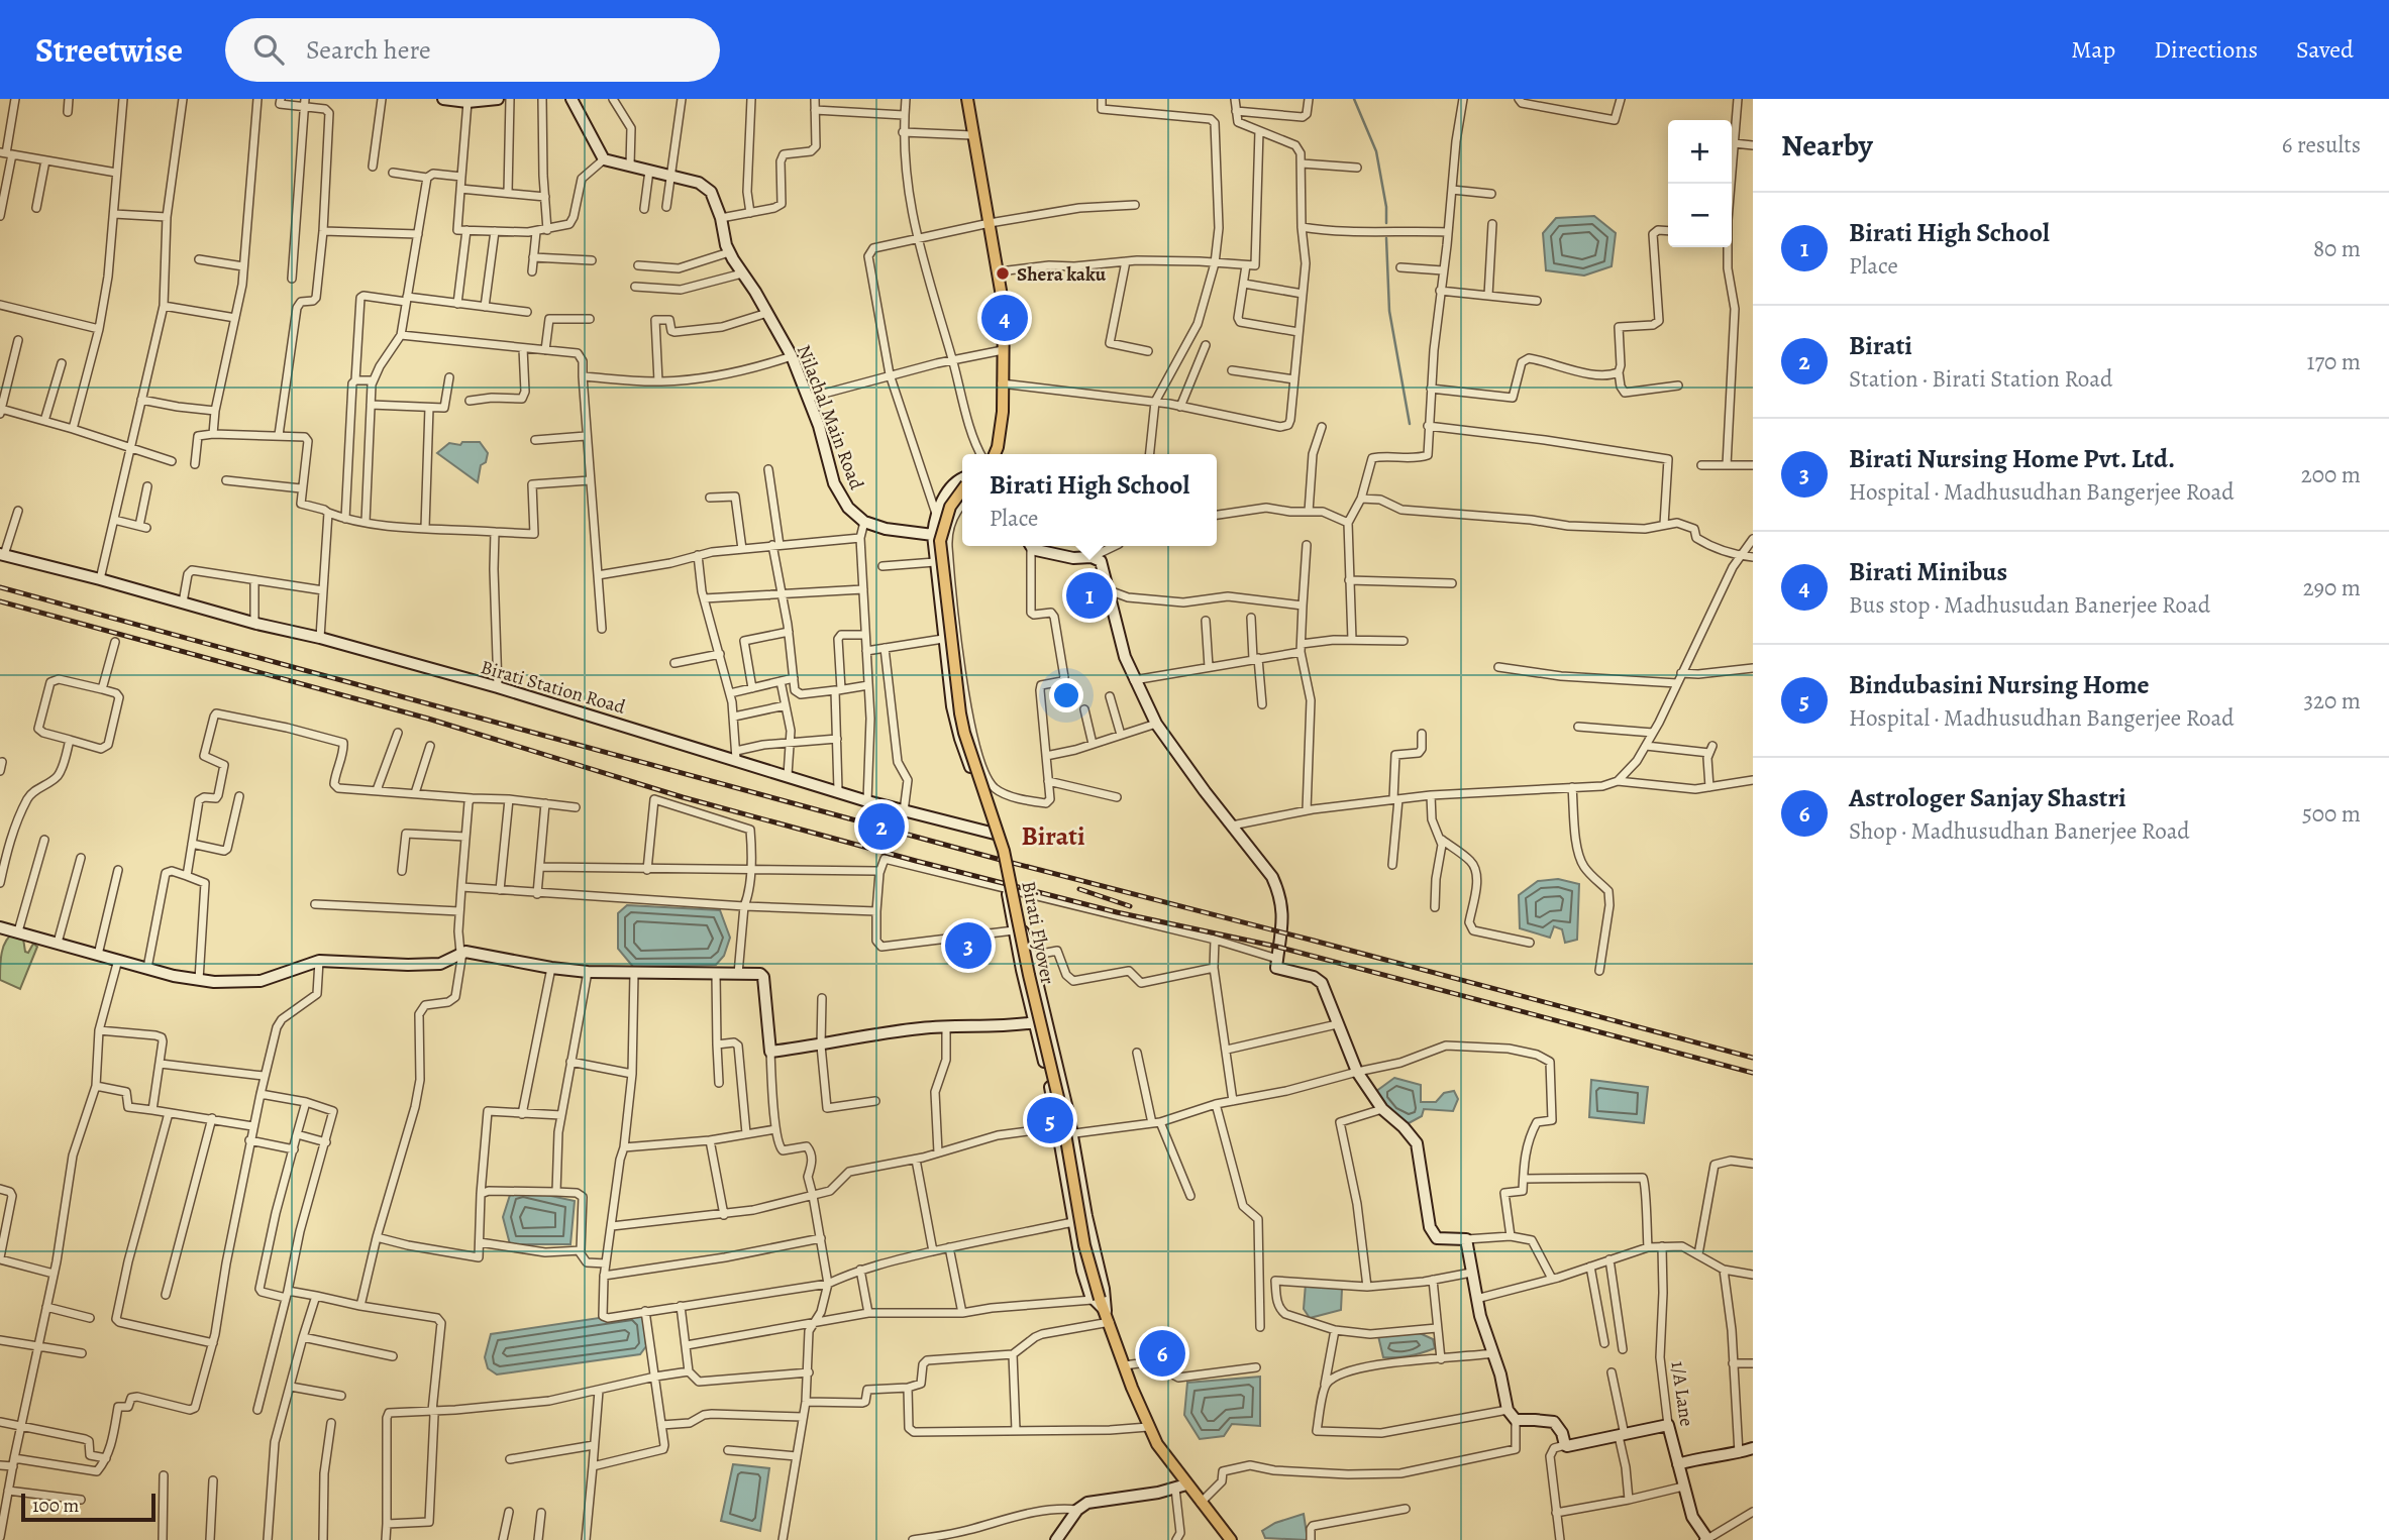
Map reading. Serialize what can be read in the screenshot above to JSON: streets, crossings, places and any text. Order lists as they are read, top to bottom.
{
  "streets": {
    "main road": ["Birati Flyover"],
    "street": ["Nilachal Main Road", "Birati Station Road", "1/A Lane"]
  },
  "districts": ["Birati"],
  "places": ["Shera kaku"],
  "scale_bar": "100 m",
  "page": {
    "header": "Streetwise",
    "search": "Search here",
    "nav": ["Map", "Directions", "Saved"],
    "heading": ["Nearby", "6 results"],
    "map_buttons": ["+", "−"],
    "list": [
      {
        "mark": "1",
        "name": "Birati High School",
        "note": "Place",
        "value": "80 m"
      },
      {
        "mark": "2",
        "name": "Birati",
        "note": "Station · Birati Station Road",
        "value": "170 m"
      },
      {
        "mark": "3",
        "name": "Birati Nursing Home Pvt. Ltd.",
        "note": "Hospital · Madhusudhan Bangerjee Road",
        "value": "200 m"
      },
      {
        "mark": "4",
        "name": "Birati Minibus",
        "note": "Bus stop · Madhusudan Banerjee Road",
        "value": "290 m"
      },
      {
        "mark": "5",
        "name": "Bindubasini Nursing Home",
        "note": "Hospital · Madhusudhan Bangerjee Road",
        "value": "320 m"
      },
      {
        "mark": "6",
        "name": "Astrologer Sanjay Shastri",
        "note": "Shop · Madhusudhan Banerjee Road",
        "value": "500 m"
      }
    ],
    "pins": [
      "4",
      "1",
      "2",
      "3",
      "5",
      "6"
    ],
    "popup": ["Birati High School", "Place"],
    "scale": "100 m"
  }
}
